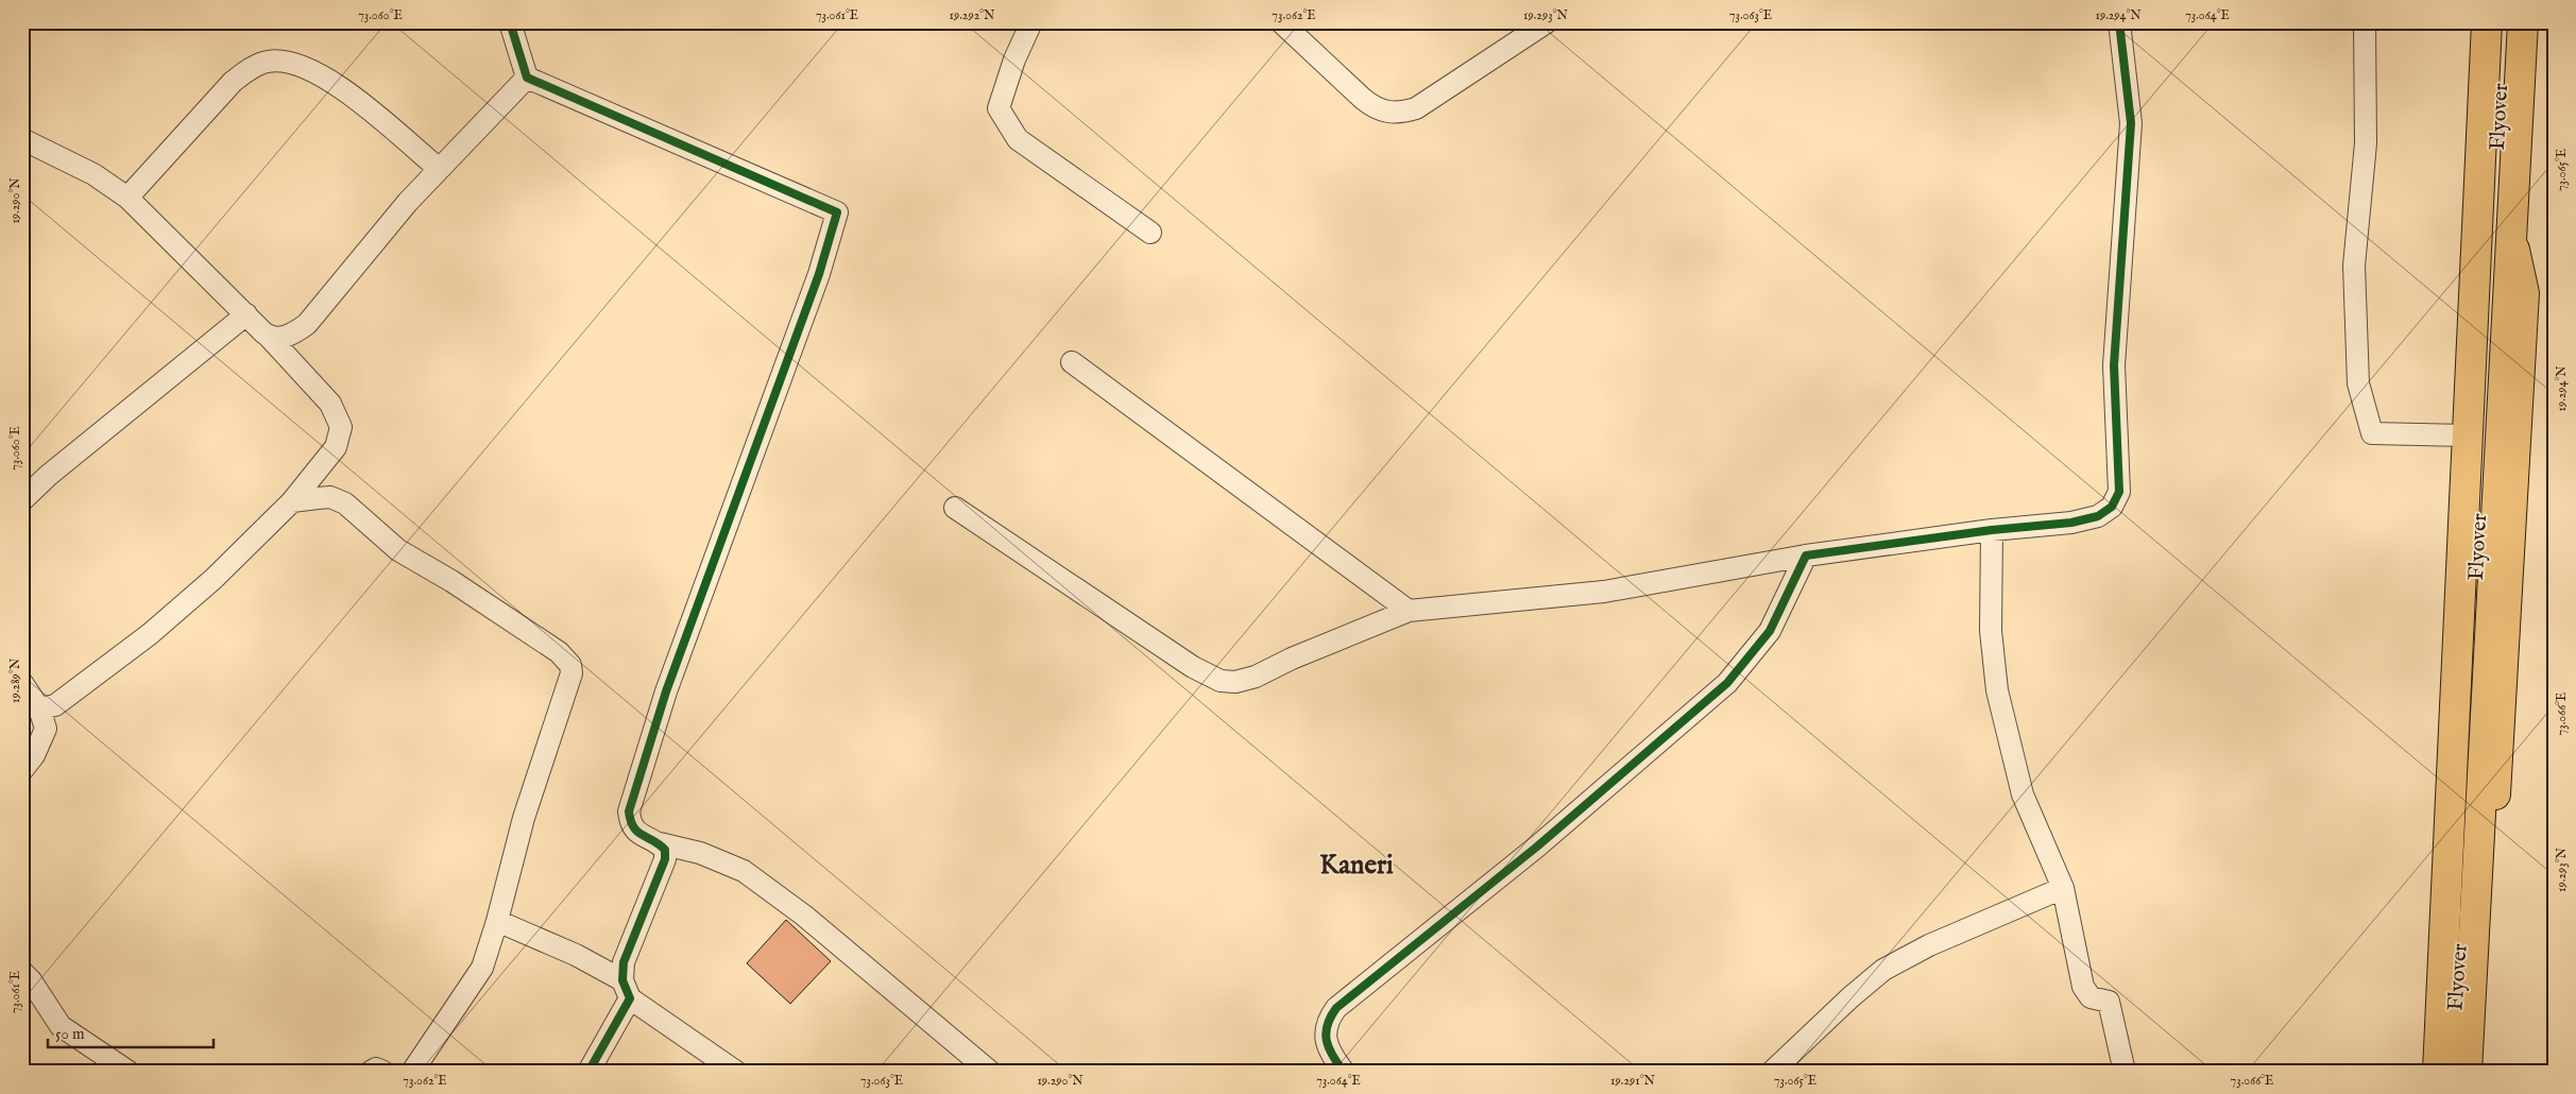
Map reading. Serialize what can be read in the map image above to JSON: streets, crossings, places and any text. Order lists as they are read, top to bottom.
{
  "streets": {
    "main road": ["Flyover"]
  },
  "districts": ["Kaneri"],
  "scale_bar": "50 m",
  "coordinates": [
    "73.060°E",
    "73.061°E",
    "19.292°N",
    "73.062°E",
    "19.293°N",
    "73.063°E",
    "19.294°N",
    "73.064°E",
    "73.065°E",
    "19.290°N",
    "19.289°N",
    "73.066°E",
    "19.291°N"
  ]
}
